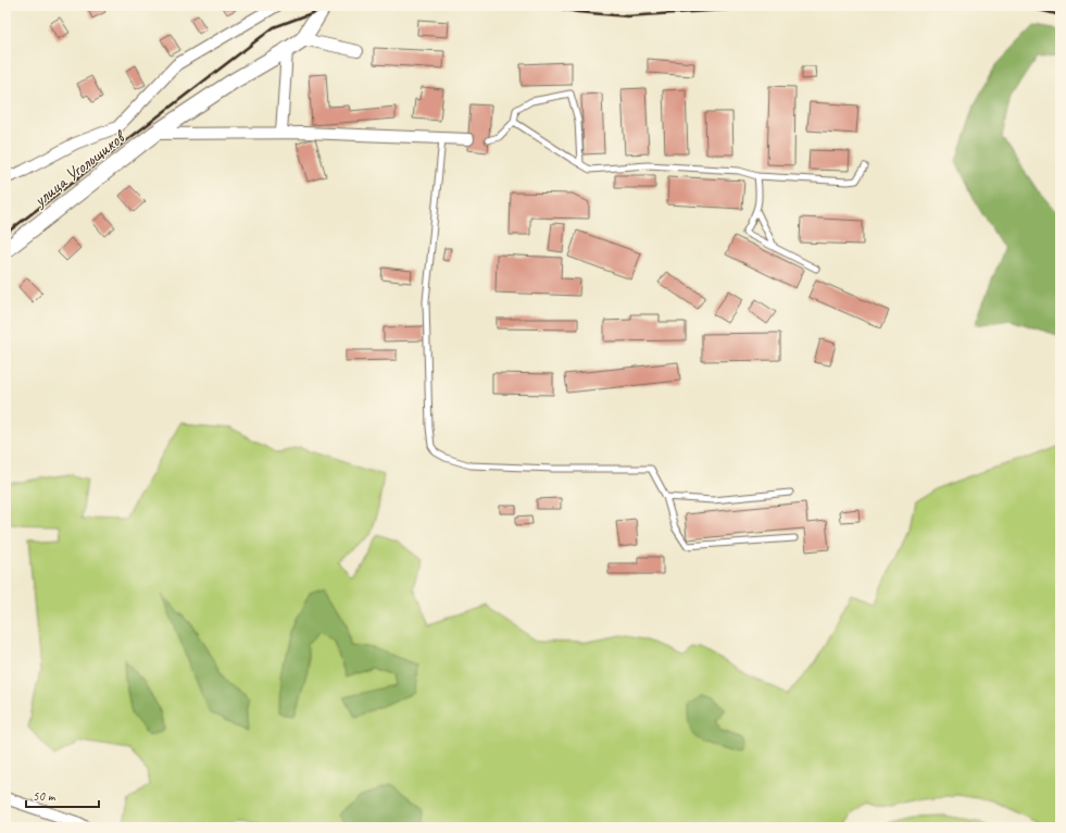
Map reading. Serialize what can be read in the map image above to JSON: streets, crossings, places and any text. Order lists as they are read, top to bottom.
{
  "streets": {
    "street": ["улица Угольщиков"]
  },
  "scale_bar": "50 m"
}
